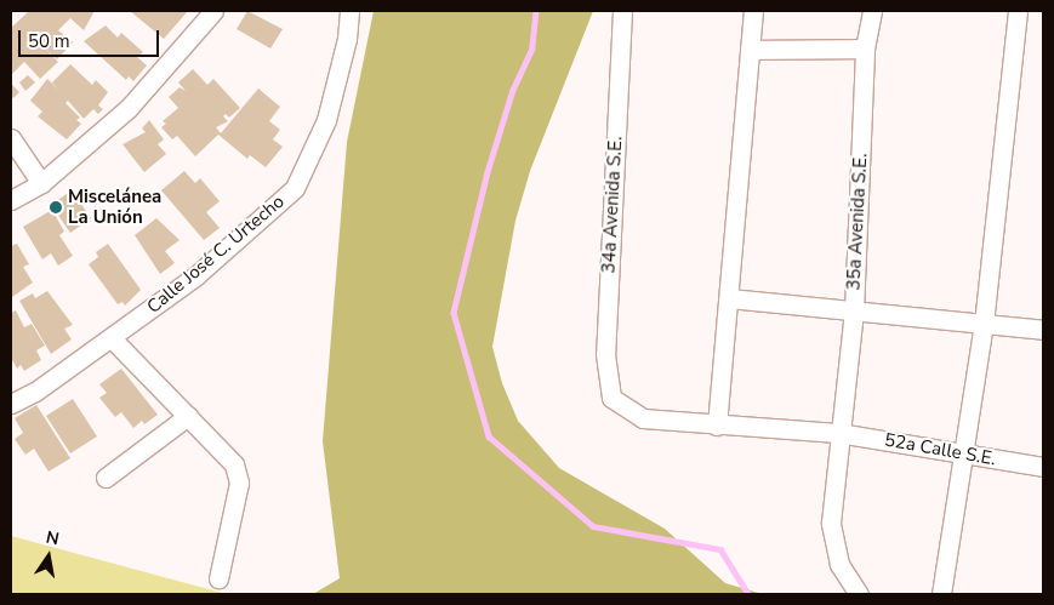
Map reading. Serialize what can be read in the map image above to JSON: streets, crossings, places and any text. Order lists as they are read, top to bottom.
{
  "streets": {
    "street": [
      "34a Avenida S.E.",
      "35a Avenida S.E.",
      "Calle José C. Urtecho",
      "52a Calle S.E."
    ]
  },
  "crossings": [
    ["34a Avenida S.E.", "52a Calle S.E."],
    ["35a Avenida S.E.", "52a Calle S.E."]
  ],
  "places": ["Miscelánea La Unión"],
  "scale_bar": "50 m",
  "north": "top"
}
